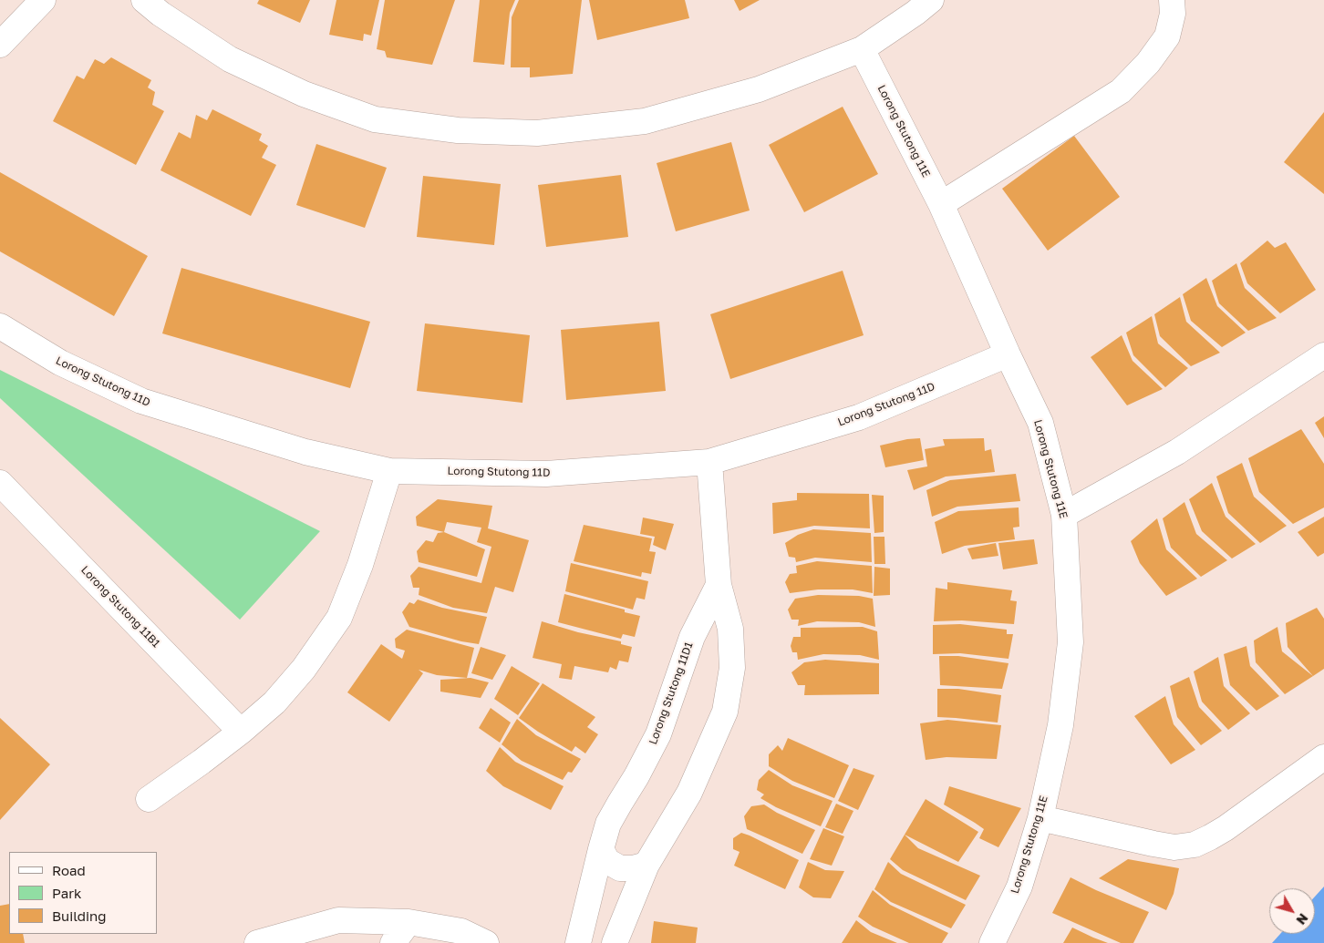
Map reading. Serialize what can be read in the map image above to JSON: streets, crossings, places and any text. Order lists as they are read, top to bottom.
{
  "streets": {
    "street": [
      "Lorong Stutong 11E",
      "Lorong Stutong 11D",
      "Lorong Stutong 11B1",
      "Lorong Stutong 11D1"
    ]
  },
  "crossings": [
    ["Lorong Stutong 11E", "Lorong Stutong 11D"]
  ],
  "legend": ["Road", "Park", "Building"],
  "north": "bottom right"
}
